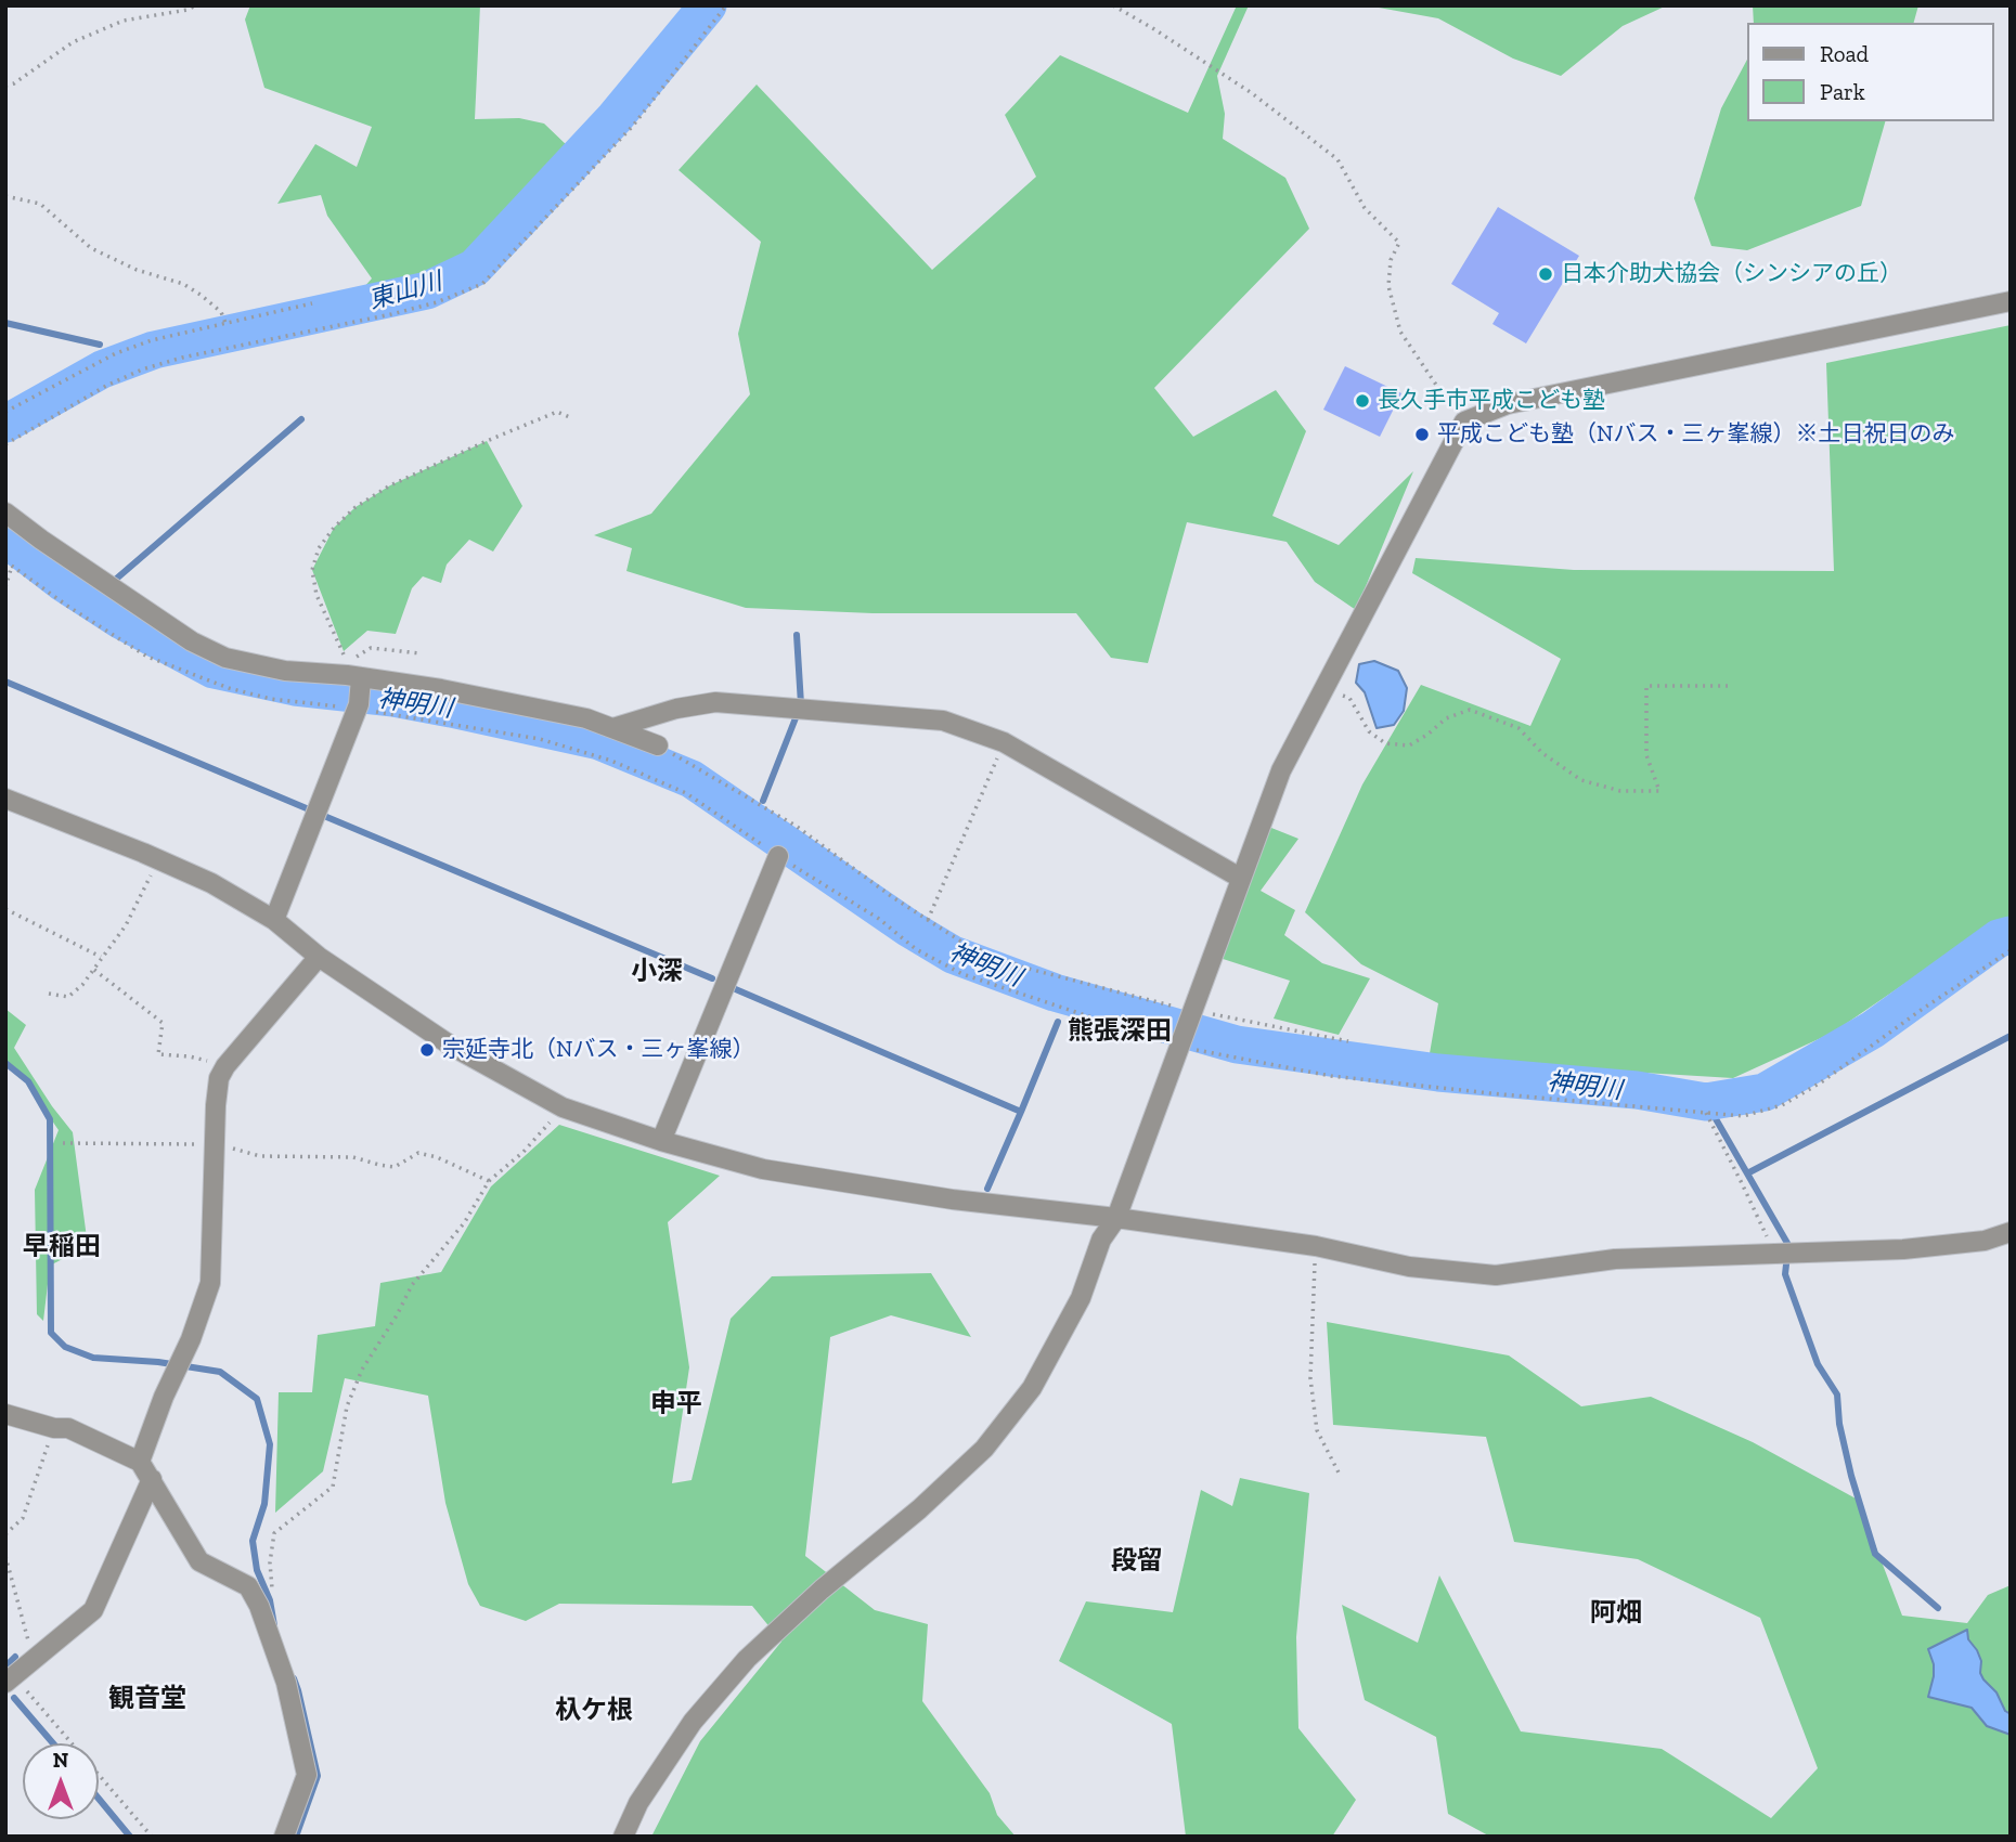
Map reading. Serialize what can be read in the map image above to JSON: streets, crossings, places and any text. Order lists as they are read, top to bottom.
{
  "districts": [
    "小深",
    "熊張深田",
    "早稲田",
    "申平",
    "段留",
    "阿畑",
    "観音堂",
    "杁ケ根"
  ],
  "water": ["東山川", "神明川"],
  "places": [
    "日本介助犬協会（シンシアの丘）",
    "長久手市平成こども塾",
    "平成こども塾（Nバス・三ヶ峯線）※土日祝日のみ",
    "宗延寺北（Nバス・三ヶ峯線）"
  ],
  "legend": ["Road", "Park"],
  "north": "top"
}
